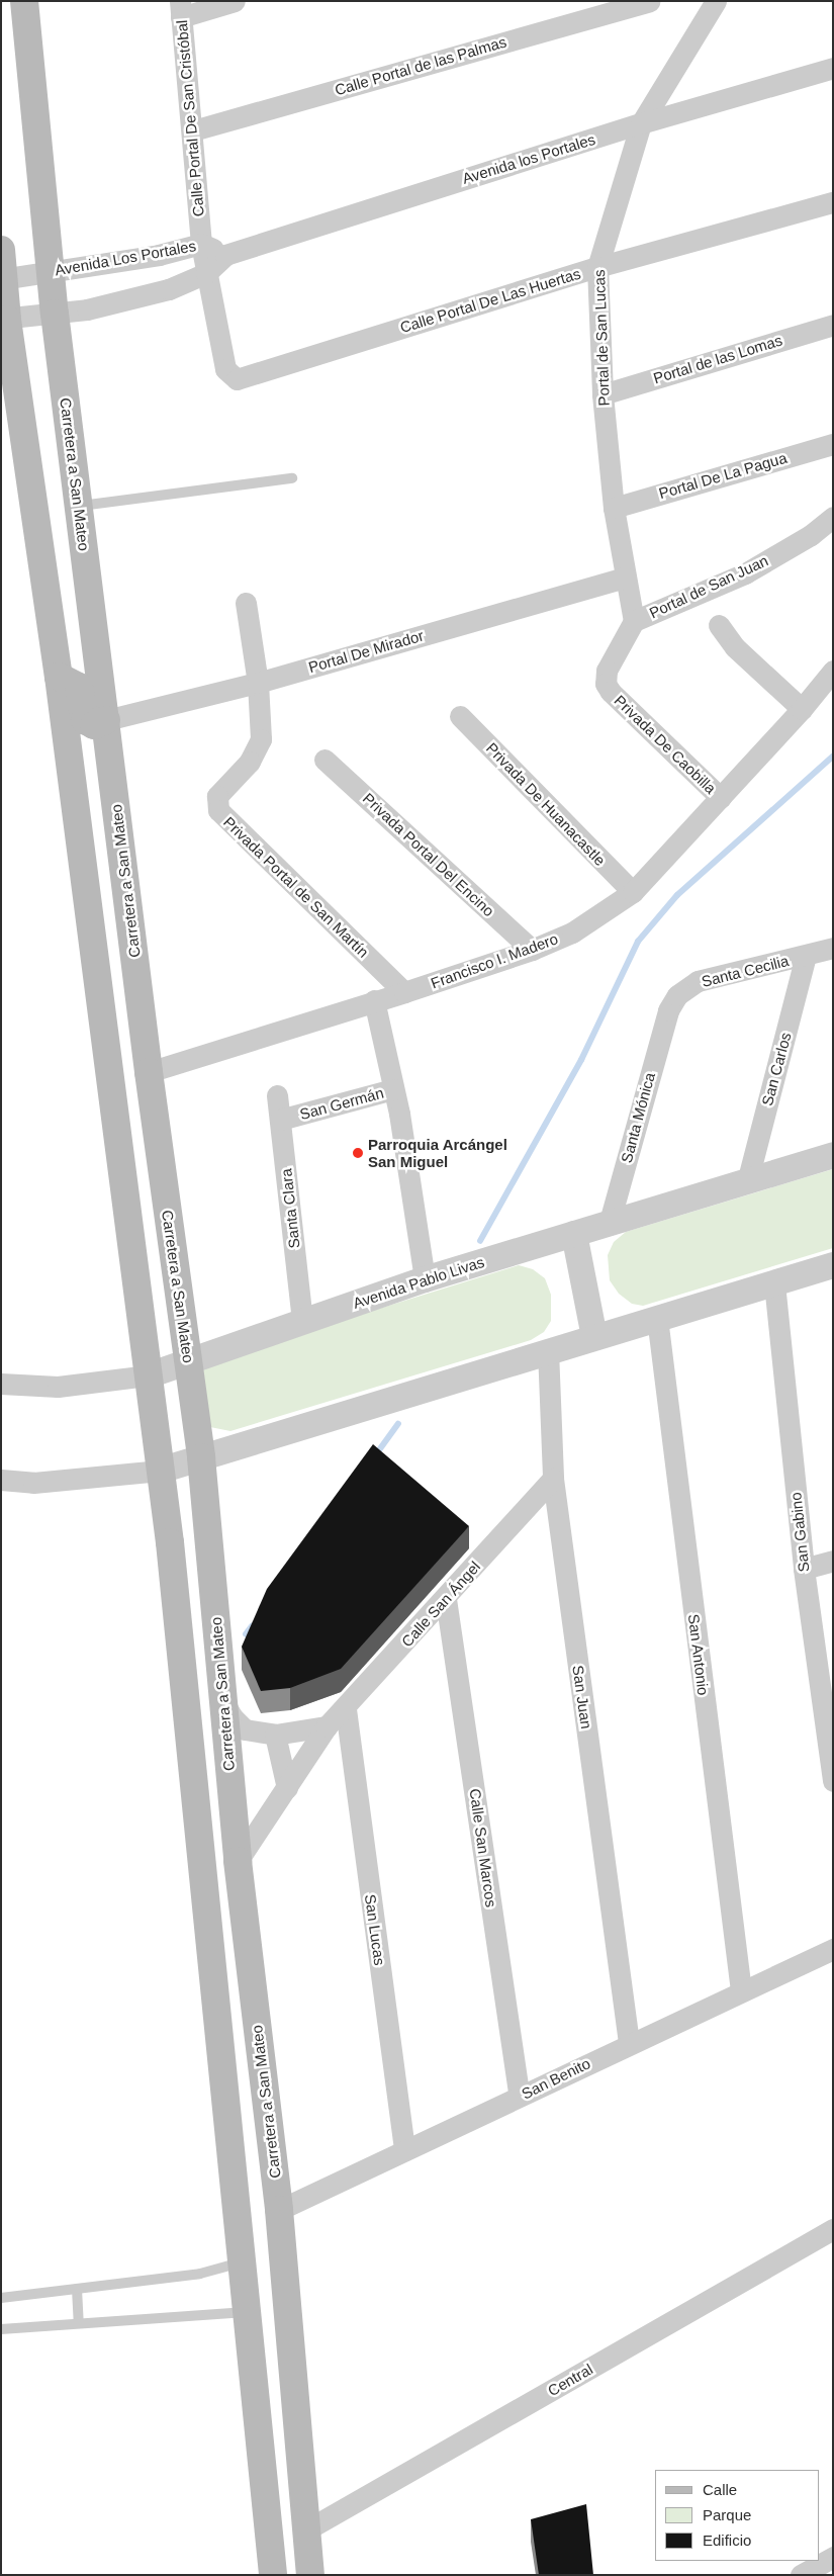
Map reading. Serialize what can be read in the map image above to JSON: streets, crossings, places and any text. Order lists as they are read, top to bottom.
{
  "streets": {
    "main road": ["Carretera a San Mateo"],
    "street": [
      "Calle Portal de las Palmas",
      "Calle Portal De San Cristóbal",
      "Avenida los Portales",
      "Avenida Los Portales",
      "Calle Portal De Las Huertas",
      "Portal de San Lucas",
      "Portal de las Lomas",
      "Portal De La Pagua",
      "Portal de San Juan",
      "Portal De Mirador",
      "Privada De Caobilla",
      "Privada De Huanacastle",
      "Privada Portal Del Encino",
      "Privada Portal de San Martín",
      "Francisco I. Madero",
      "Santa Cecilia",
      "San Carlos",
      "San Germán",
      "Santa Mónica",
      "Santa Clara",
      "Avenida Pablo Livas",
      "San Gabino",
      "Calle San Ángel",
      "San Antonio",
      "San Juan",
      "Calle San Marcos",
      "San Lucas",
      "San Benito",
      "Central"
    ]
  },
  "crossings": [
    ["Calle Portal de las Palmas", "Calle Portal De San Cristóbal"],
    ["Calle Portal De San Cristóbal", "Avenida Los Portales"],
    ["Calle Portal De San Cristóbal", "Calle Portal De Las Huertas"],
    ["Avenida los Portales", "Avenida Los Portales"],
    ["Avenida los Portales", "Portal de San Lucas"],
    ["Avenida Los Portales", "Carretera a San Mateo"],
    ["Calle Portal De Las Huertas", "Portal de San Lucas"],
    ["Portal de San Lucas", "Portal de las Lomas"],
    ["Portal de San Lucas", "Portal De La Pagua"],
    ["Portal de San Lucas", "Portal de San Juan"],
    ["Portal de San Lucas", "Portal De Mirador"],
    ["Portal de San Lucas", "Privada De Caobilla"],
    ["Carretera a San Mateo", "Portal De Mirador"],
    ["Carretera a San Mateo", "Francisco I. Madero"],
    ["Carretera a San Mateo", "Avenida Pablo Livas"],
    ["Carretera a San Mateo", "Calle San Ángel"],
    ["Carretera a San Mateo", "San Benito"],
    ["Carretera a San Mateo", "Central"],
    ["Portal de San Juan", "Privada De Caobilla"],
    ["Portal De Mirador", "Privada Portal de San Martín"],
    ["Privada De Caobilla", "Francisco I. Madero"],
    ["Privada De Huanacastle", "Francisco I. Madero"],
    ["Privada Portal Del Encino", "Francisco I. Madero"],
    ["Privada Portal de San Martín", "Francisco I. Madero"],
    ["Santa Cecilia", "San Carlos"],
    ["Santa Cecilia", "Santa Mónica"],
    ["San Carlos", "Avenida Pablo Livas"],
    ["San Germán", "Santa Clara"],
    ["San Germán", "Avenida Pablo Livas"],
    ["Santa Mónica", "Avenida Pablo Livas"],
    ["Santa Clara", "Avenida Pablo Livas"],
    ["Calle San Ángel", "San Juan"],
    ["Calle San Ángel", "Calle San Marcos"],
    ["Calle San Ángel", "San Lucas"],
    ["San Antonio", "San Benito"],
    ["San Juan", "San Benito"],
    ["Calle San Marcos", "San Benito"],
    ["San Lucas", "San Benito"]
  ],
  "places": ["Parroquia Arcángel San Miguel"],
  "legend": ["Calle", "Parque", "Edificio"]
}
